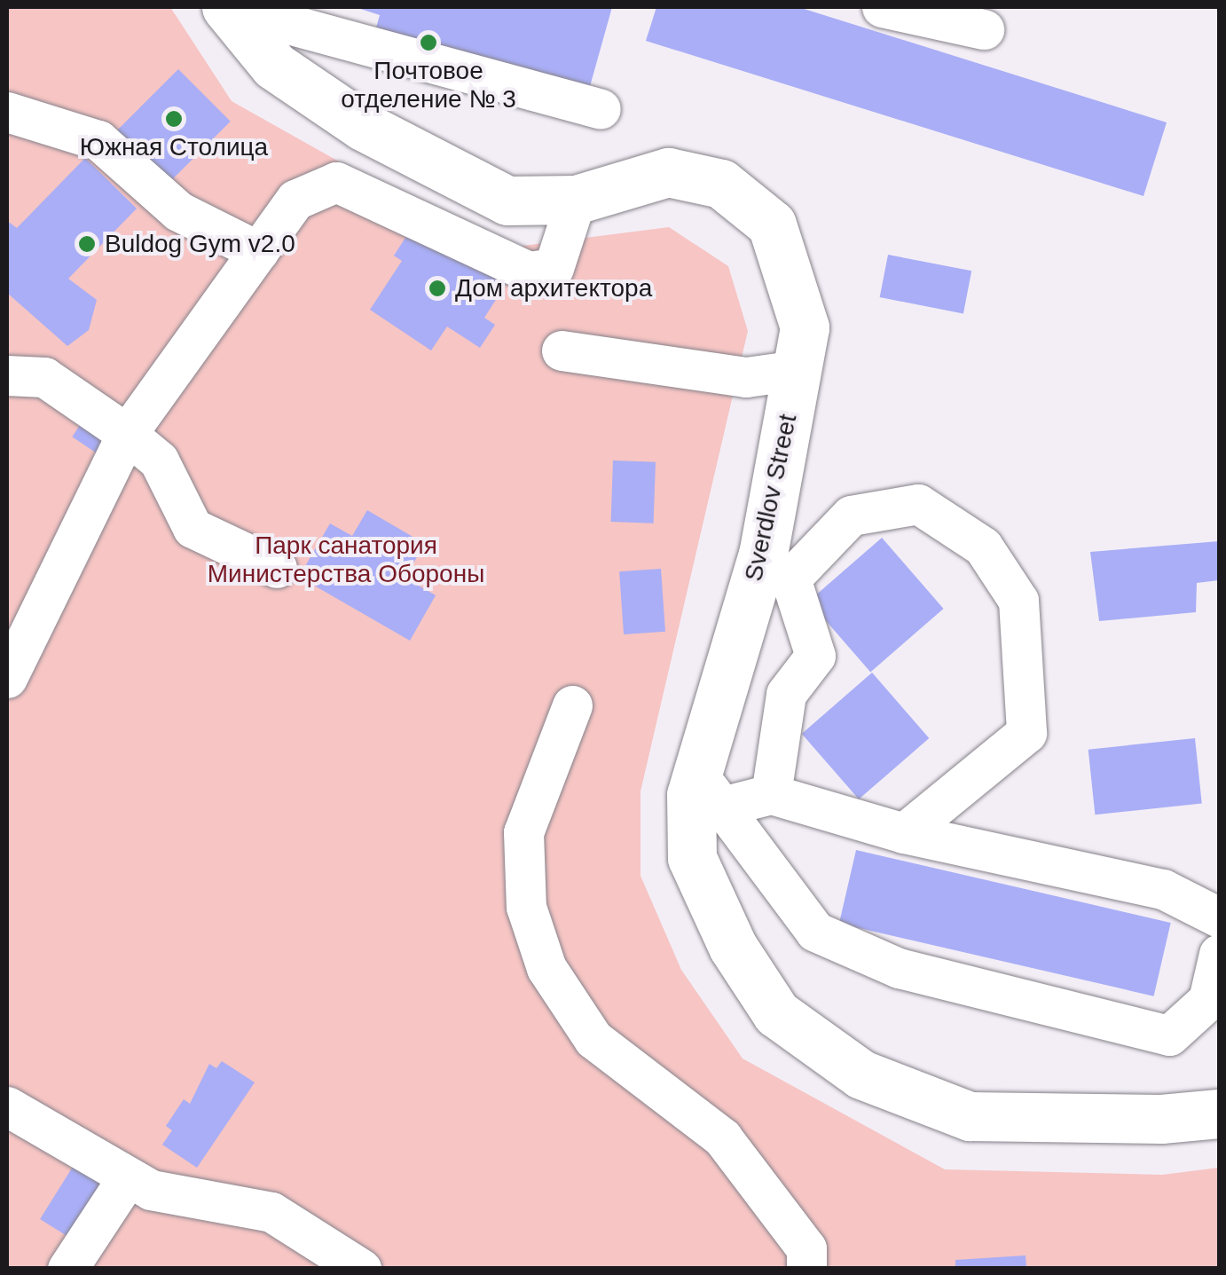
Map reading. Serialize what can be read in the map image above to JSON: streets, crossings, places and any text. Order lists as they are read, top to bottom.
{
  "streets": {
    "main road": ["Sverdlov Street"]
  },
  "parks": ["Парк санатория Министерства Обороны"],
  "places": [
    "Почтовое отделение № 3",
    "Южная Столица",
    "Buldog Gym v2.0",
    "Дом архитектора"
  ]
}
